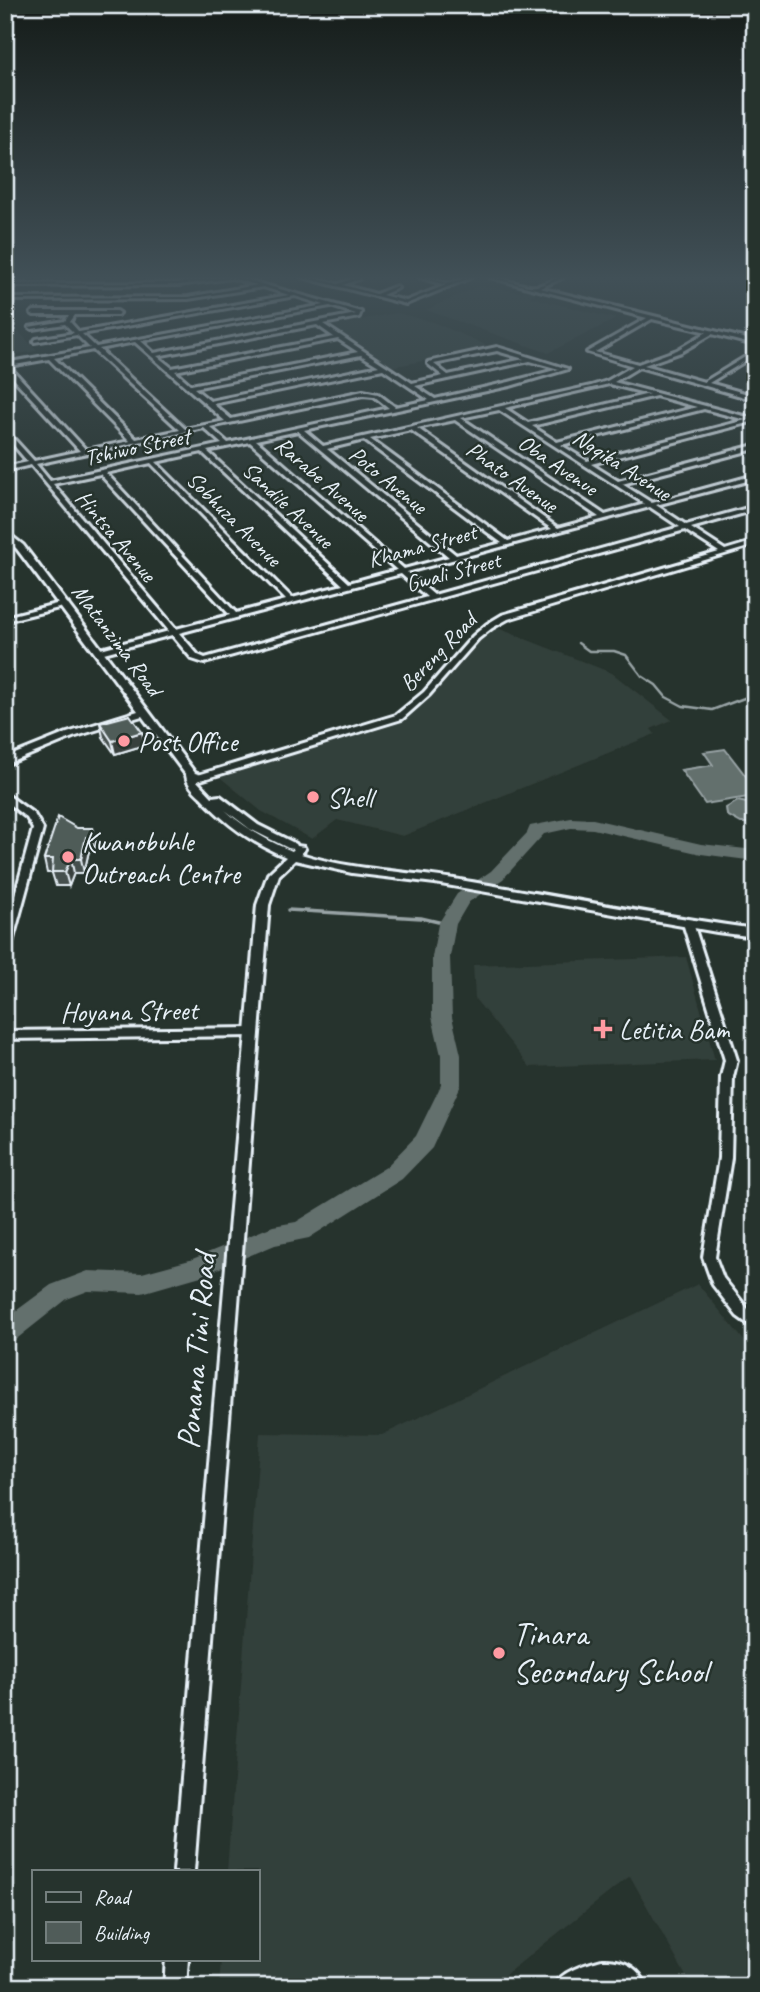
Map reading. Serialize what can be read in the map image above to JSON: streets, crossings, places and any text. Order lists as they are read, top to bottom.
{
  "streets": {
    "street": [
      "Tshiwo Street",
      "Oba Avenue",
      "Ngqika Avenue",
      "Phato Avenue",
      "Rarabe Avenue",
      "Poto Avenue",
      "Sandile Avenue",
      "Sobhuza Avenue",
      "Hintsa Avenue",
      "Khama Street",
      "Gwali Street",
      "Matanzima Road",
      "Bereng Road",
      "Hoyana Street",
      "Ponana Tini Road"
    ]
  },
  "crossings": [
    ["Tshiwo Street", "Rarabe Avenue"],
    ["Tshiwo Street", "Poto Avenue"],
    ["Tshiwo Street", "Sandile Avenue"],
    ["Tshiwo Street", "Sobhuza Avenue"],
    ["Tshiwo Street", "Hintsa Avenue"],
    ["Oba Avenue", "Khama Street"],
    ["Ngqika Avenue", "Khama Street"],
    ["Ngqika Avenue", "Gwali Street"],
    ["Ngqika Avenue", "Bereng Road"],
    ["Phato Avenue", "Khama Street"],
    ["Rarabe Avenue", "Khama Street"],
    ["Rarabe Avenue", "Gwali Street"],
    ["Poto Avenue", "Khama Street"],
    ["Sandile Avenue", "Khama Street"],
    ["Sobhuza Avenue", "Khama Street"],
    ["Hintsa Avenue", "Khama Street"],
    ["Hintsa Avenue", "Gwali Street"],
    ["Khama Street", "Gwali Street"],
    ["Khama Street", "Matanzima Road"],
    ["Matanzima Road", "Bereng Road"],
    ["Matanzima Road", "Ponana Tini Road"],
    ["Hoyana Street", "Ponana Tini Road"]
  ],
  "places": {
    "other": [
      "Post Office",
      "Shell",
      "Kwanobuhle Outreach Centre",
      "Tinara Secondary School"
    ],
    "health": ["Letitia Bam"]
  },
  "legend": ["Road", "Building"]
}
